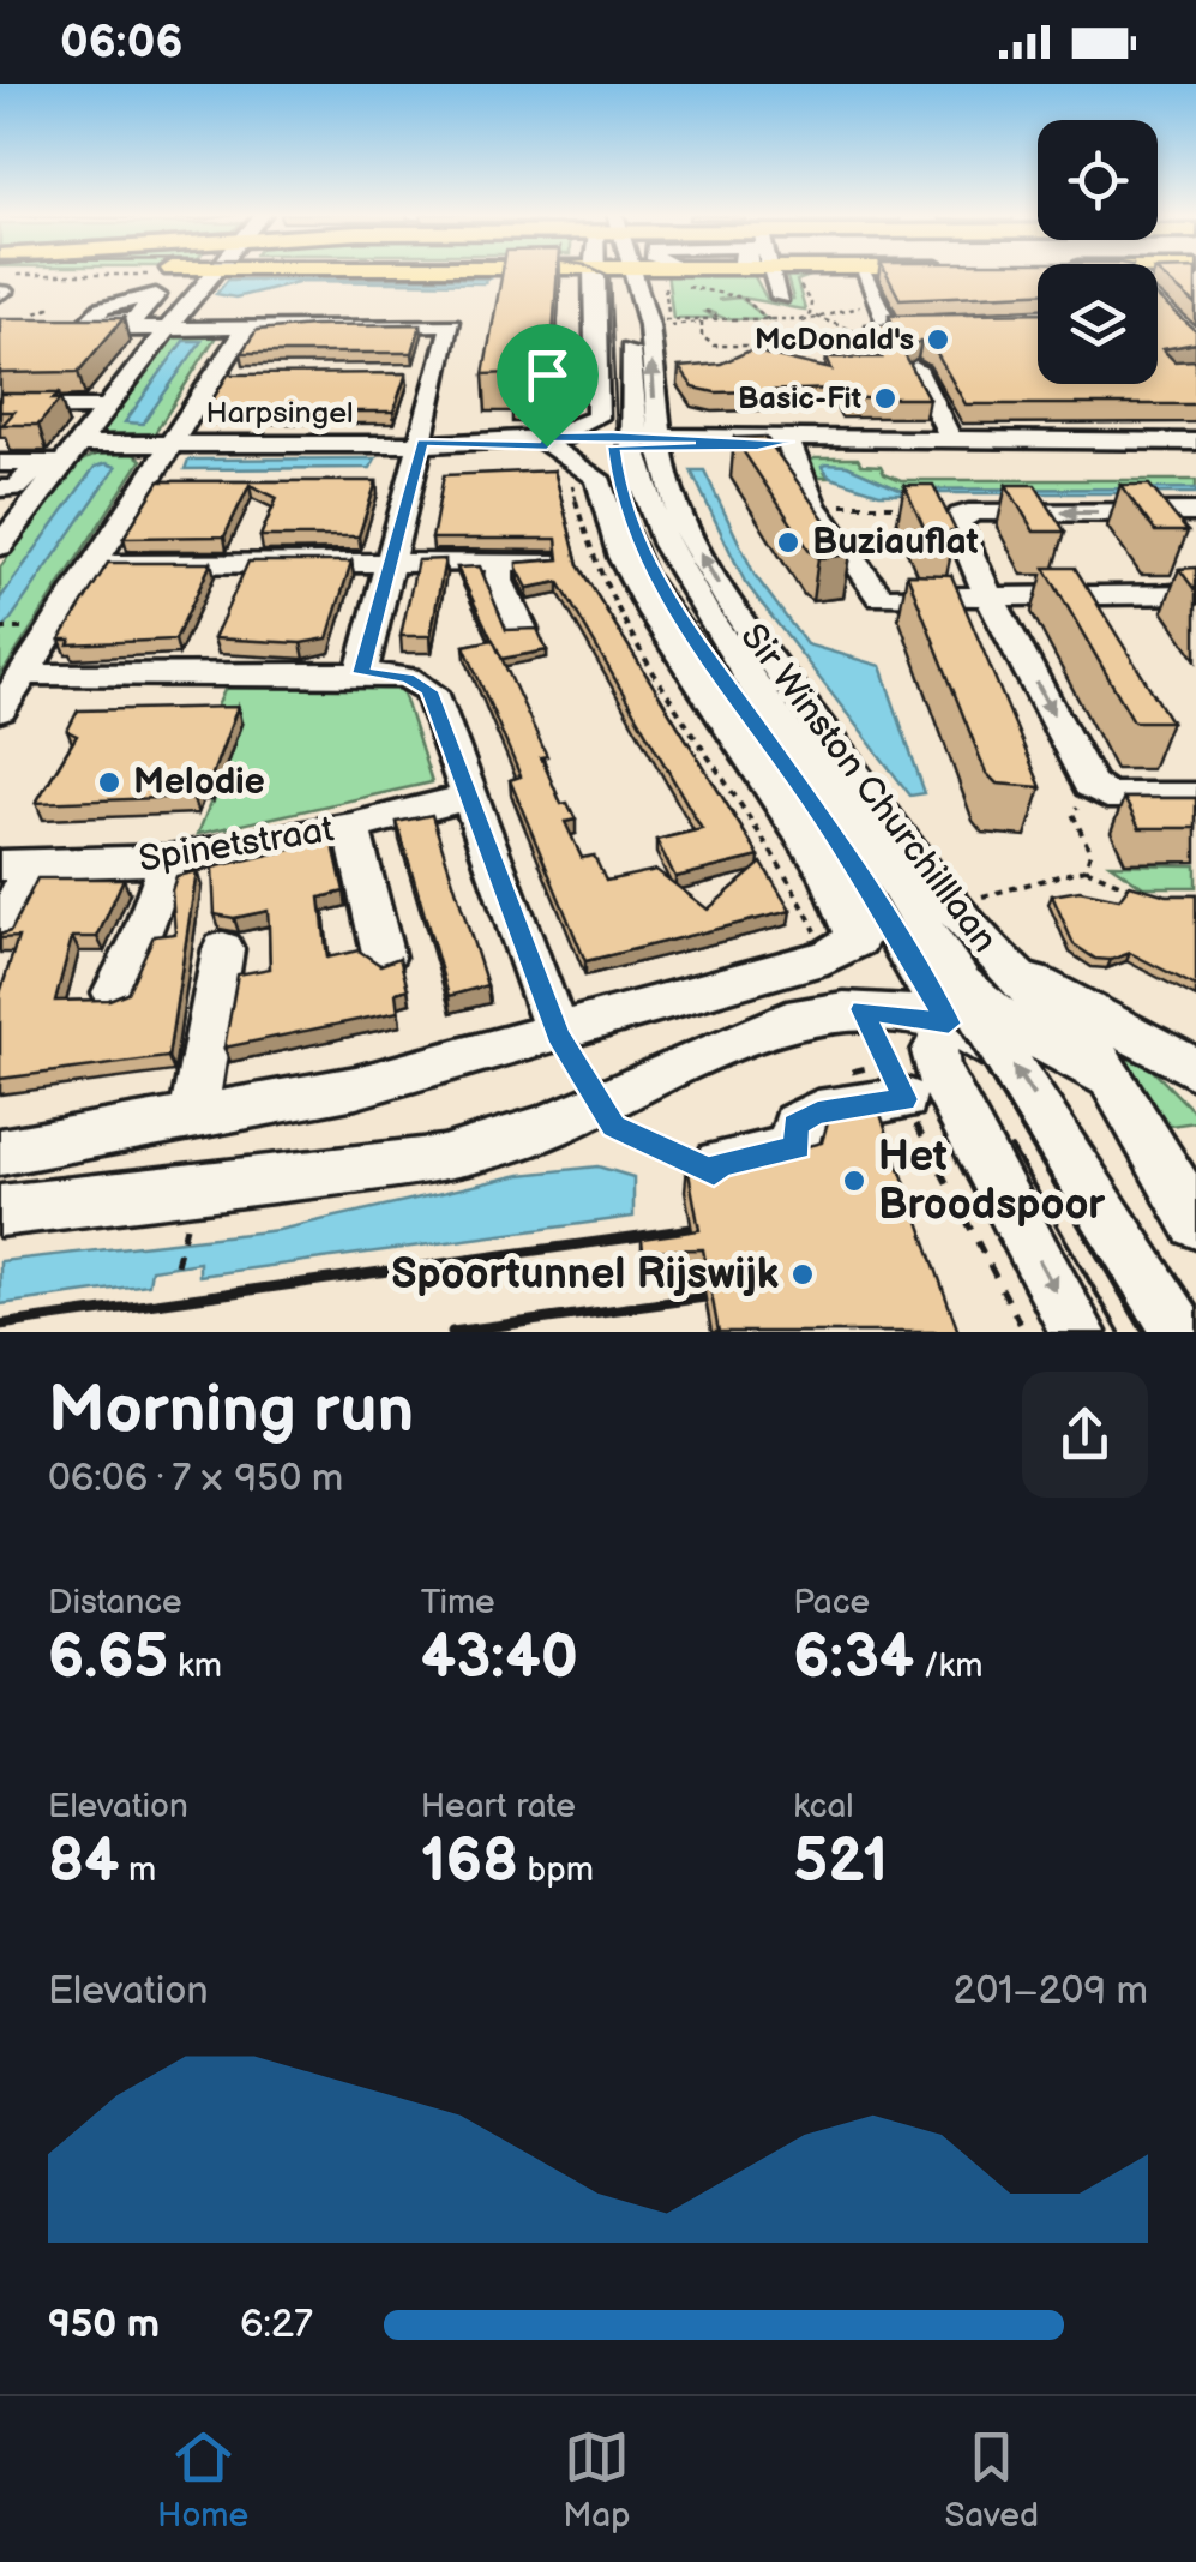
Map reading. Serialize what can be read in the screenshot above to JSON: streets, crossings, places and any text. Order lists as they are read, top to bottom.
{
  "streets": {
    "street": ["Harpsingel", "Sir Winston Churchilllaan", "Spinetstraat"]
  },
  "crossings": [
    ["Harpsingel", "Sir Winston Churchilllaan"]
  ],
  "places": [
    "McDonald's",
    "Basic-Fit",
    "Buziauflat",
    "Melodie",
    "Het Broodspoor",
    "Spoortunnel Rijswijk"
  ],
  "page": {
    "status": "06:06",
    "heading": ["Morning run", "06:06 · 7 × 950 m"],
    "stats": [
      ["Distance", "6.65 km"],
      ["Time", "43:40"],
      ["Pace", "6:34 /km"],
      ["Elevation", "84 m"],
      ["Heart rate", "168 bpm"],
      ["kcal", "521"]
    ],
    "chart": ["Elevation", "201–209 m"],
    "list": [
      {
        "name": "950 m",
        "note": "6:27"
      }
    ],
    "tabs": ["Home", "Map", "Saved"]
  }
}
